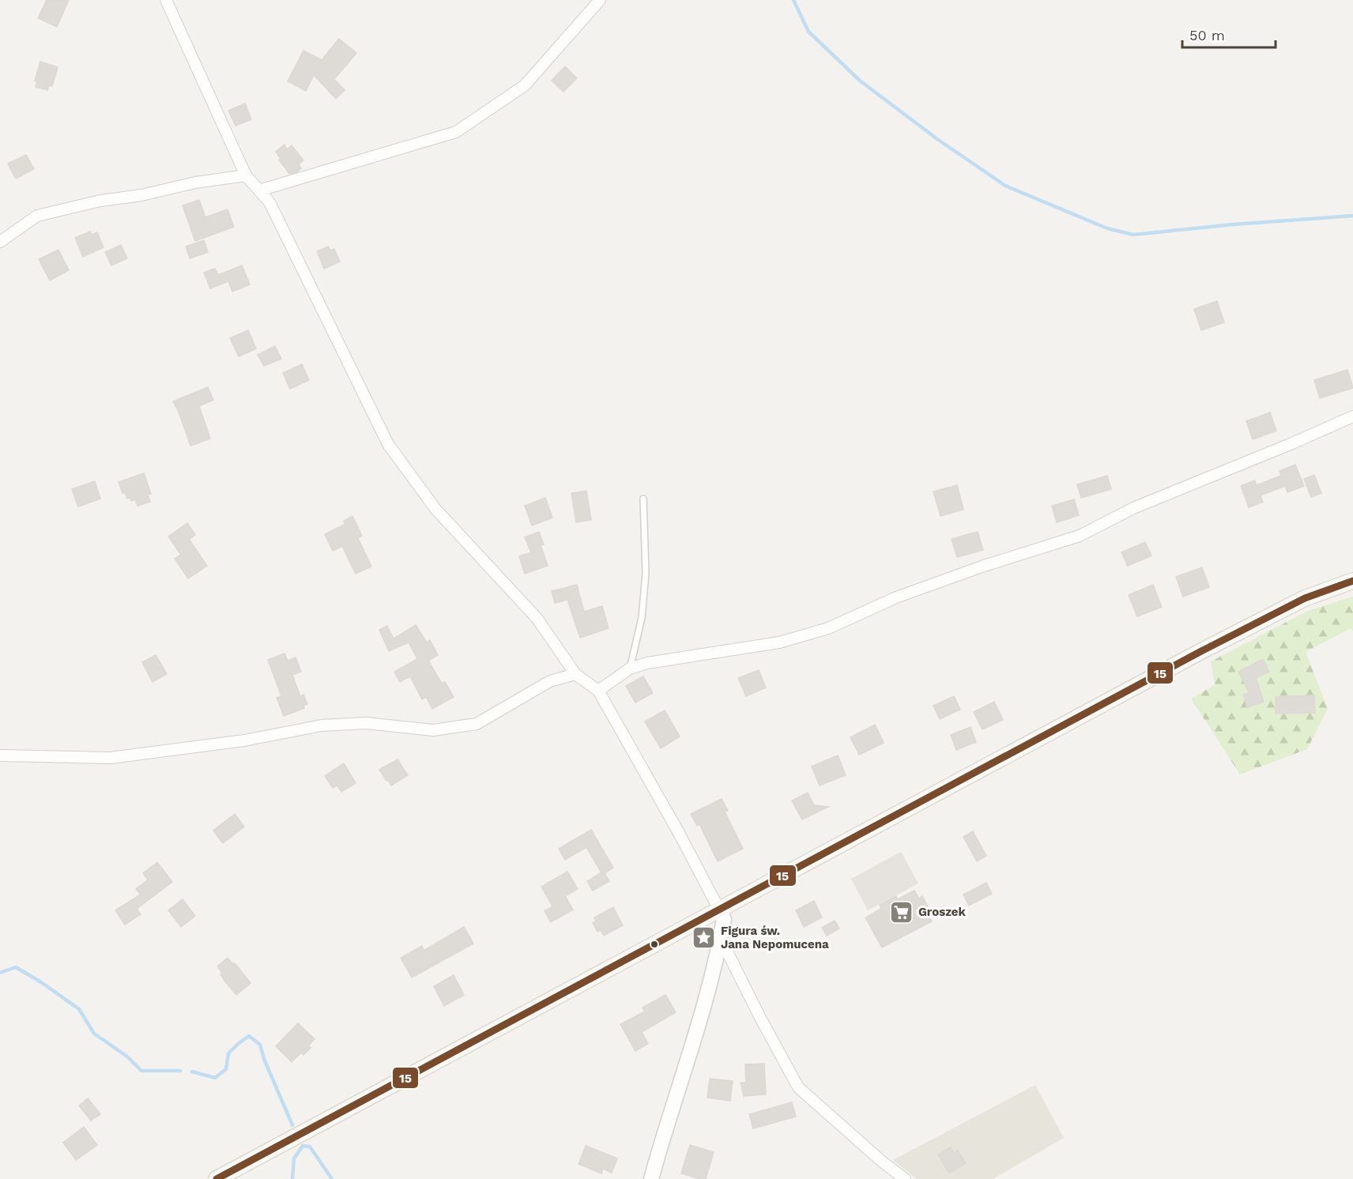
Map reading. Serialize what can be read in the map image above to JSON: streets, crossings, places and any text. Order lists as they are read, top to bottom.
{
  "places": {
    "supermarket": ["Groszek"],
    "place": ["Figura św. Jana Nepomucena"]
  },
  "lines": ["transit line 15"],
  "scale_bar": "50 m"
}
